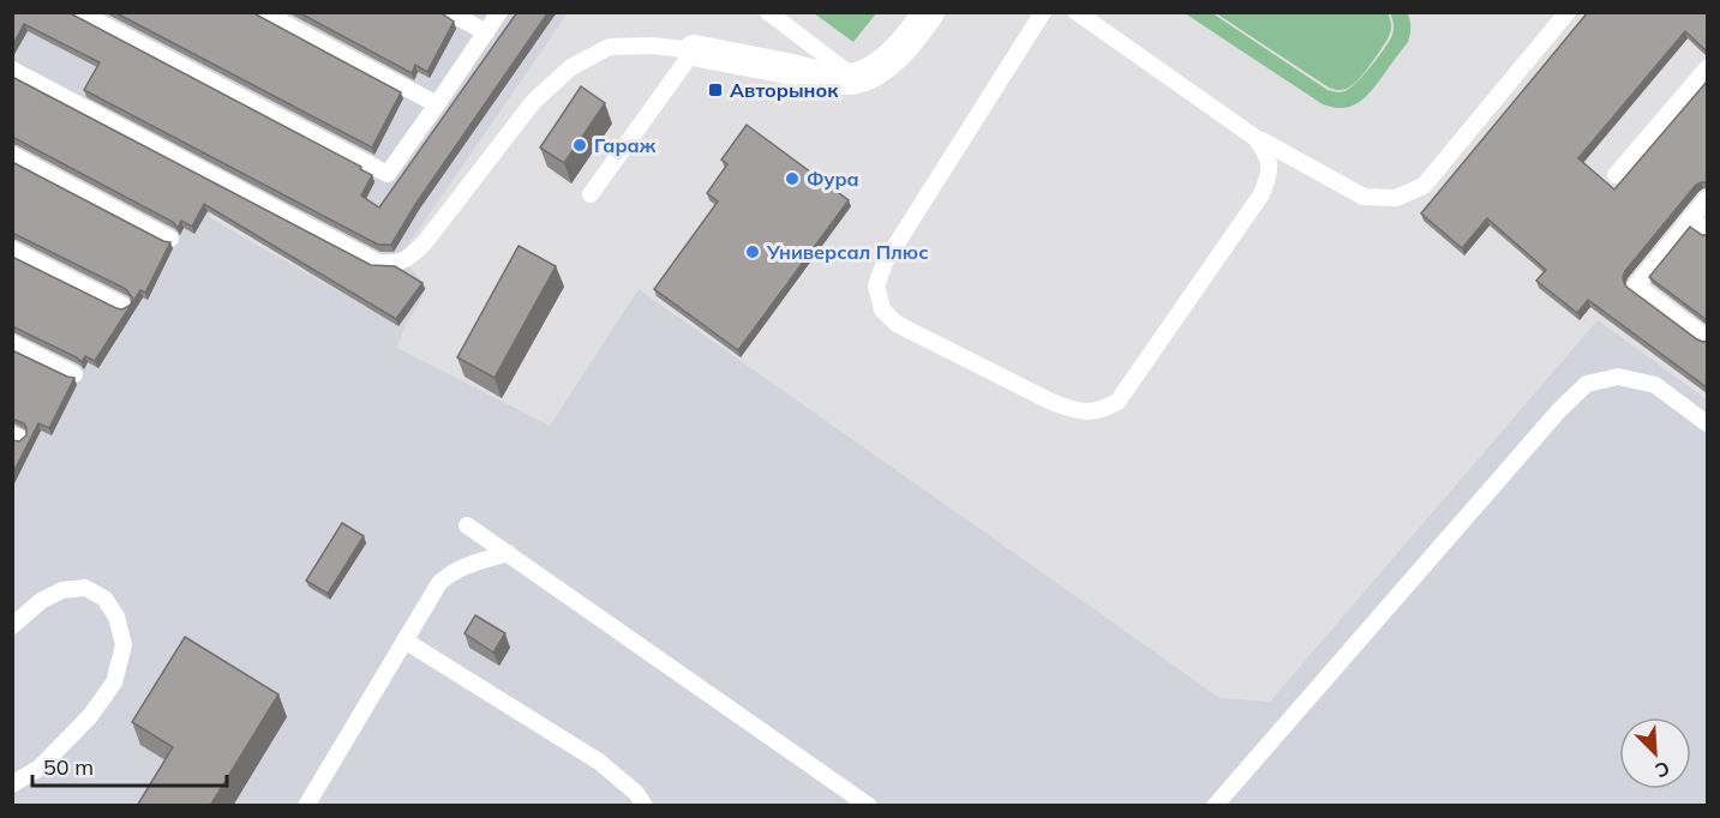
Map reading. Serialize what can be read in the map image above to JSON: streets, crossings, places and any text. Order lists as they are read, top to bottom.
{
  "places": {
    "transit": ["Авторынок"],
    "other": ["Гараж", "Фура", "Универсал Плюс"]
  },
  "scale_bar": "50 m",
  "north": "bottom right"
}
